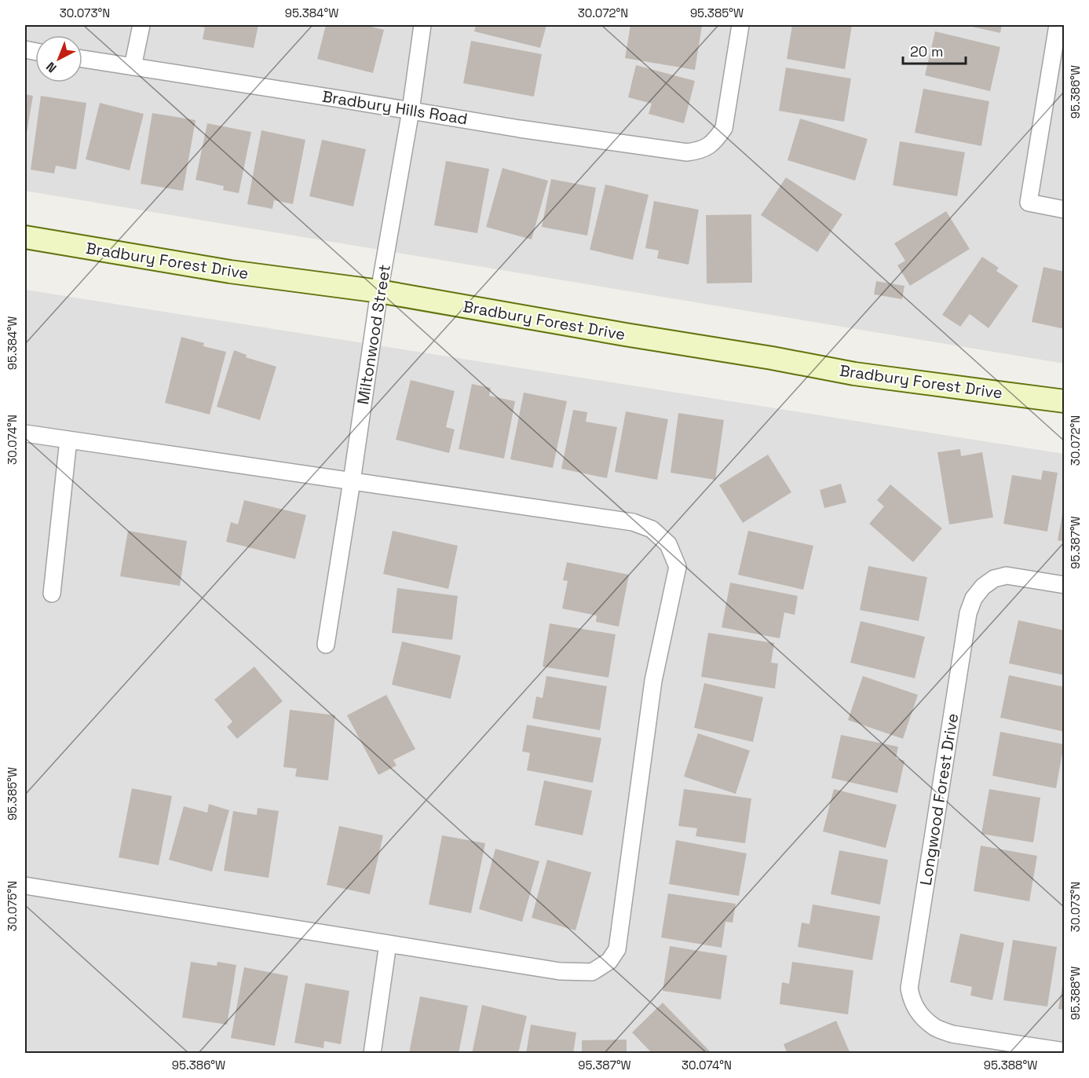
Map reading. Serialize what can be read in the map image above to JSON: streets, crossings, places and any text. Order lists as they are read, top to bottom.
{
  "streets": {
    "street": [
      "Bradbury Hills Road",
      "Bradbury Forest Drive",
      "Miltonwood Street",
      "Longwood Forest Drive"
    ]
  },
  "crossings": [
    ["Bradbury Hills Road", "Miltonwood Street"],
    ["Bradbury Forest Drive", "Miltonwood Street"]
  ],
  "scale_bar": "20 m",
  "north": "bottom left",
  "coordinates": [
    "30.073°N",
    "95.384°W",
    "30.072°N",
    "95.385°W",
    "95.386°W",
    "30.074°N",
    "95.387°W",
    "30.075°N",
    "95.388°W"
  ]
}
